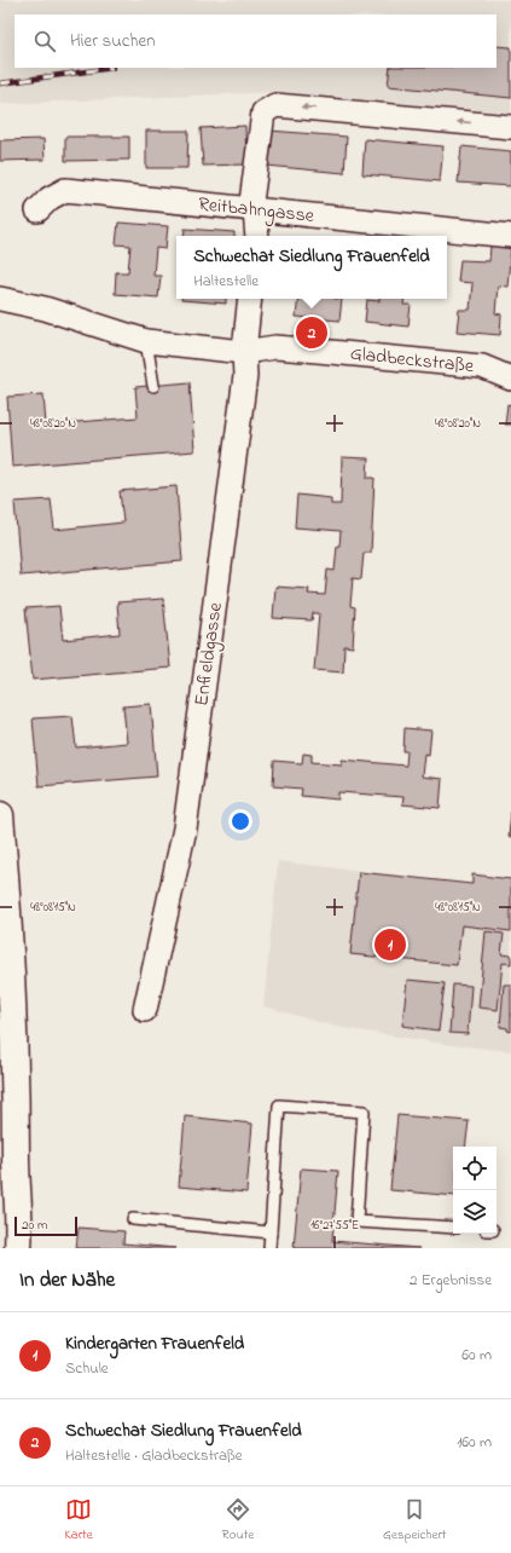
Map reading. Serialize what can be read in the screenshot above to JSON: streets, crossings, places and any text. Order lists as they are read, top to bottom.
{
  "streets": {
    "street": ["Reitbahngasse", "Gladbeckstraße", "Enfieldgasse"]
  },
  "crossings": [
    ["Gladbeckstraße", "Enfieldgasse"]
  ],
  "scale_bar": "20 m",
  "page": {
    "search": "Hier suchen",
    "popup": ["Schwechat Siedlung Frauenfeld", "Haltestelle"],
    "pins": ["2", "1"],
    "scale": "20 m",
    "heading": ["In der Nähe", "2 Ergebnisse"],
    "list": [
      {
        "mark": "1",
        "name": "Kindergarten Frauenfeld",
        "note": "Schule",
        "value": "60 m"
      },
      {
        "mark": "2",
        "name": "Schwechat Siedlung Frauenfeld",
        "note": "Haltestelle · Gladbeckstraße",
        "value": "160 m"
      }
    ],
    "nav": ["Karte", "Route", "Gespeichert"]
  },
  "coordinates": ["48°08'20\"N", "48°08'15\"N", "16°27'55\"E"]
}
